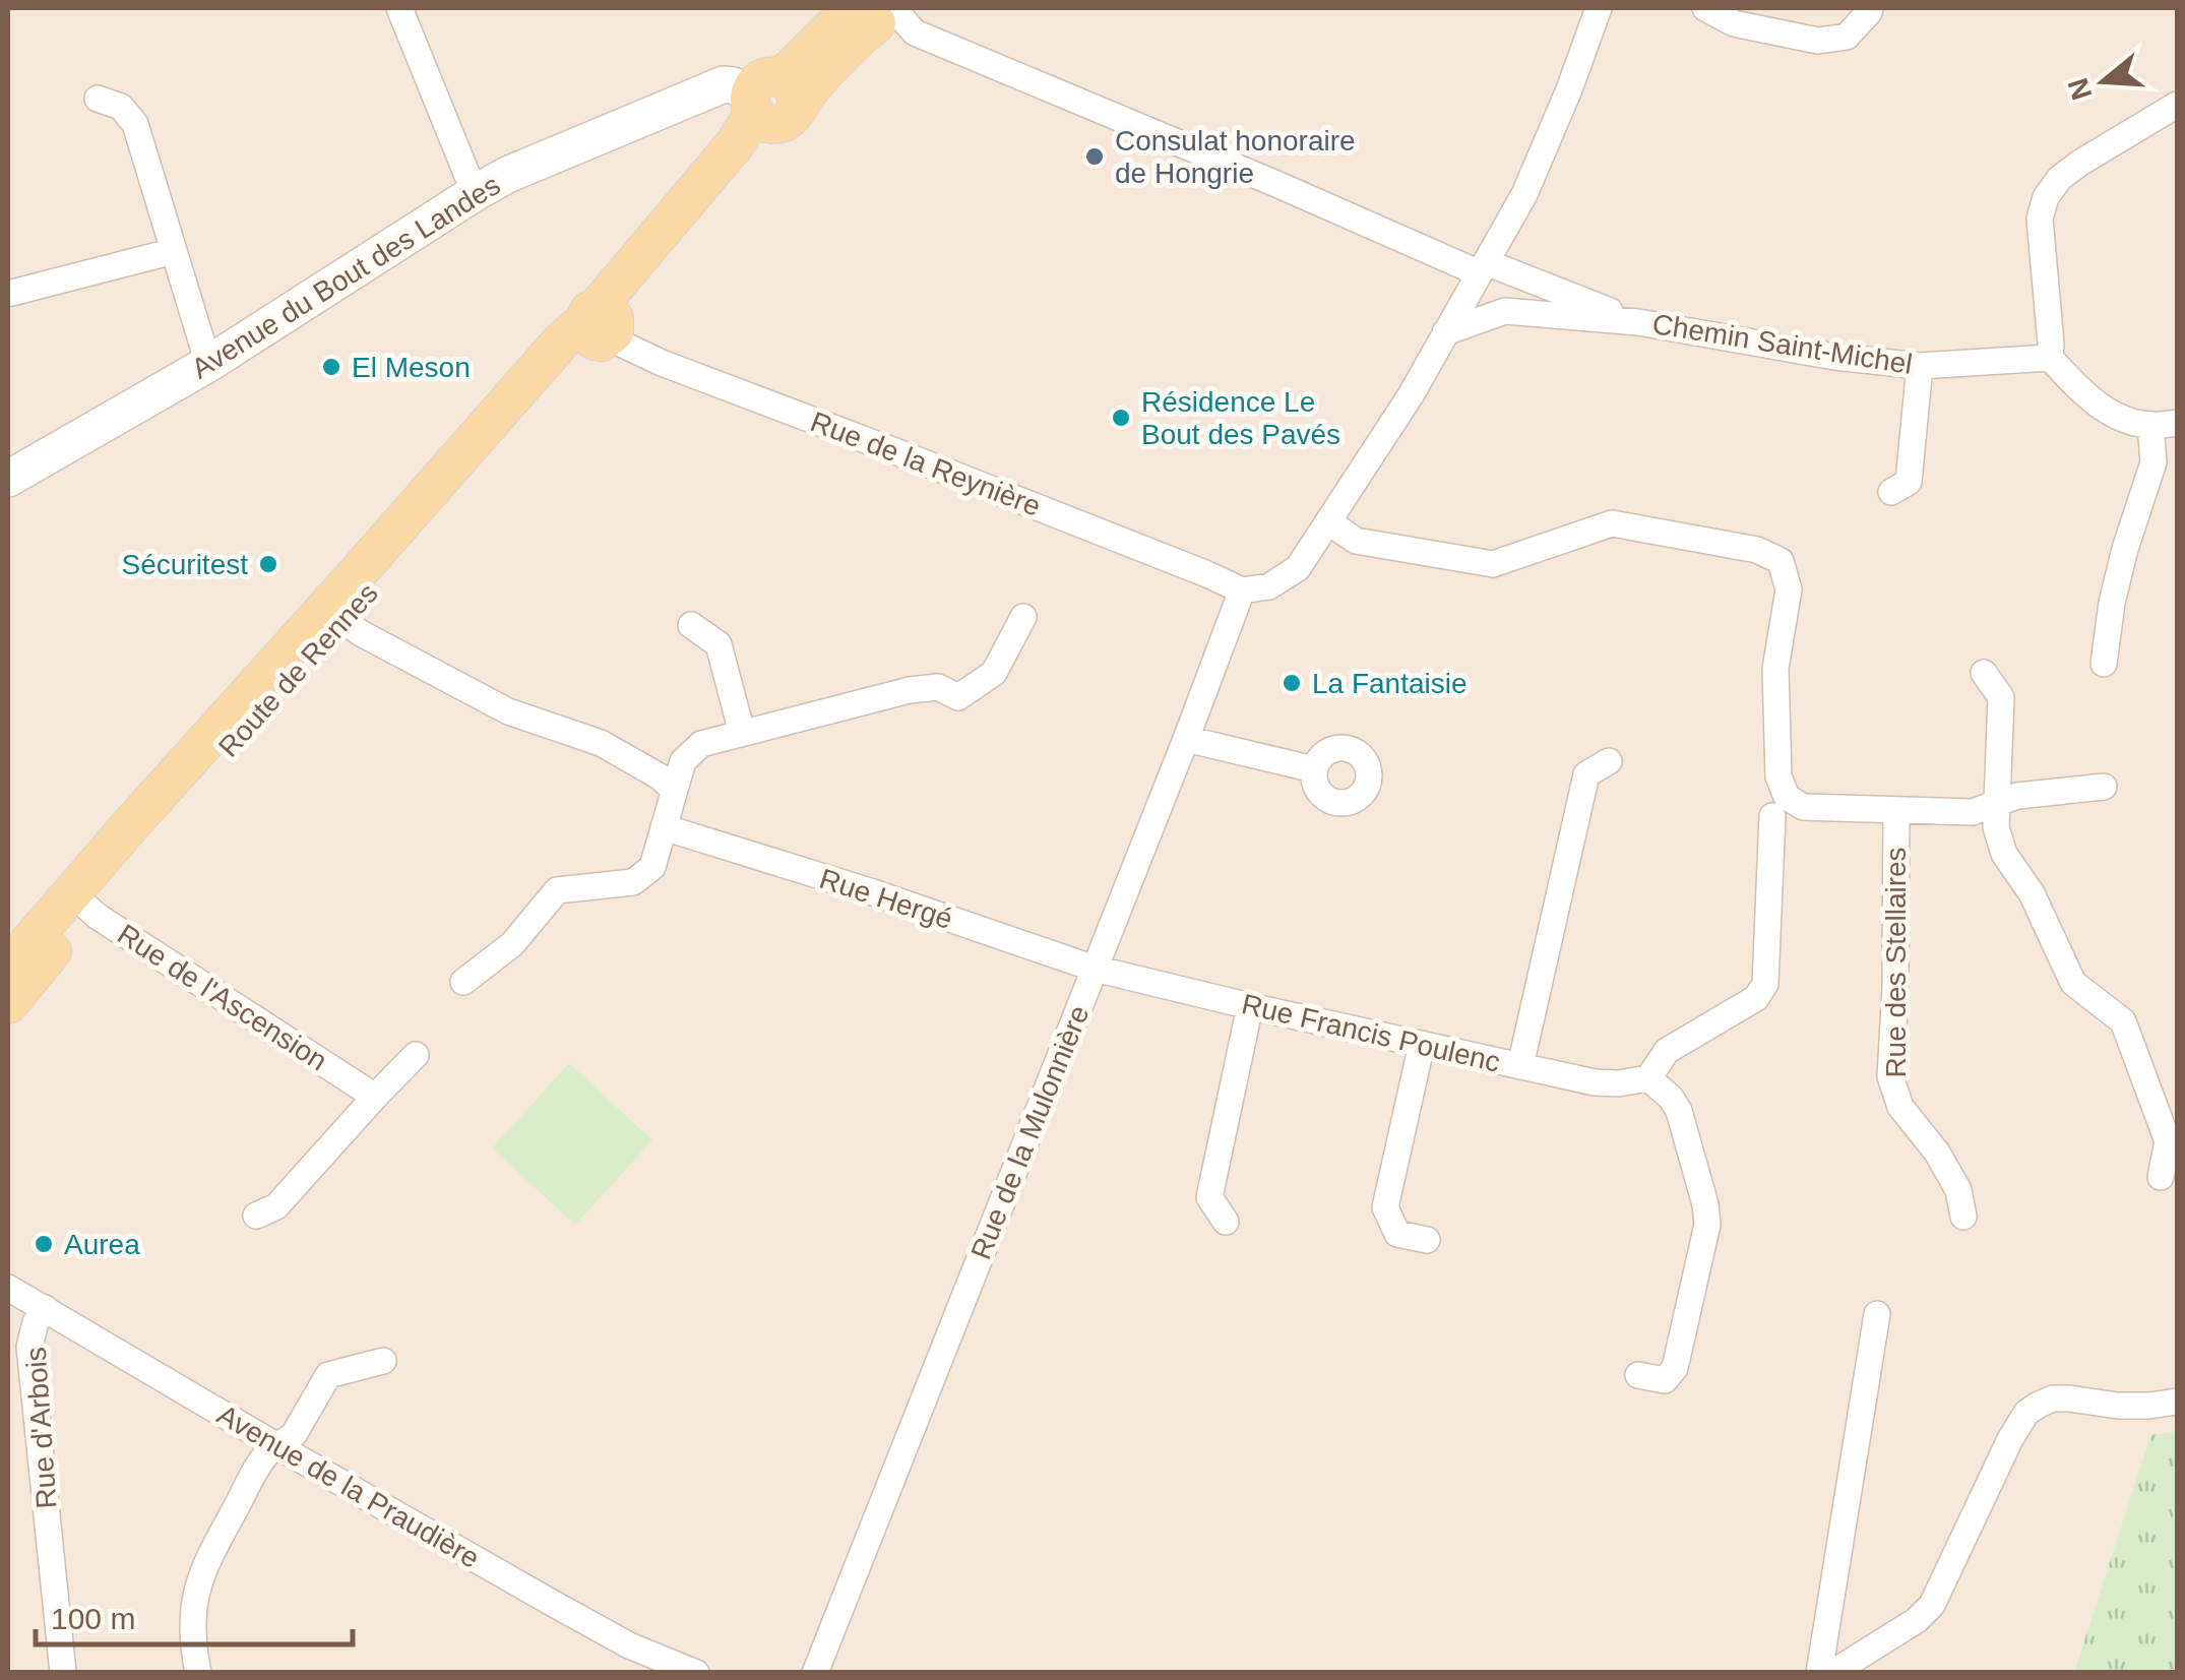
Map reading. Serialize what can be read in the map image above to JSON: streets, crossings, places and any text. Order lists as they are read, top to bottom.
{
  "streets": {
    "main road": ["Route de Rennes"],
    "street": [
      "Avenue du Bout des Landes",
      "Chemin Saint-Michel",
      "Rue de la Reynière",
      "Rue Hergé",
      "Rue des Stellaires",
      "Rue de l'Ascension",
      "Rue Francis Poulenc",
      "Rue de la Mulonnière",
      "Rue d'Arbois",
      "Avenue de la Praudière"
    ]
  },
  "crossings": [
    ["Avenue du Bout des Landes", "Route de Rennes"],
    ["Chemin Saint-Michel", "Route de Rennes"],
    ["Rue de la Reynière", "Route de Rennes"],
    ["Rue de la Reynière", "Rue de la Mulonnière"],
    ["Route de Rennes", "Rue de l'Ascension"],
    ["Rue Hergé", "Rue Francis Poulenc"],
    ["Rue Hergé", "Rue de la Mulonnière"],
    ["Rue Francis Poulenc", "Rue de la Mulonnière"],
    ["Rue d'Arbois", "Avenue de la Praudière"]
  ],
  "places": [
    "Consulat honoraire de Hongrie",
    "El Meson",
    "Résidence Le Bout des Pavés",
    "Sécuritest",
    "La Fantaisie",
    "Aurea"
  ],
  "scale_bar": "100 m",
  "north": "left"
}
